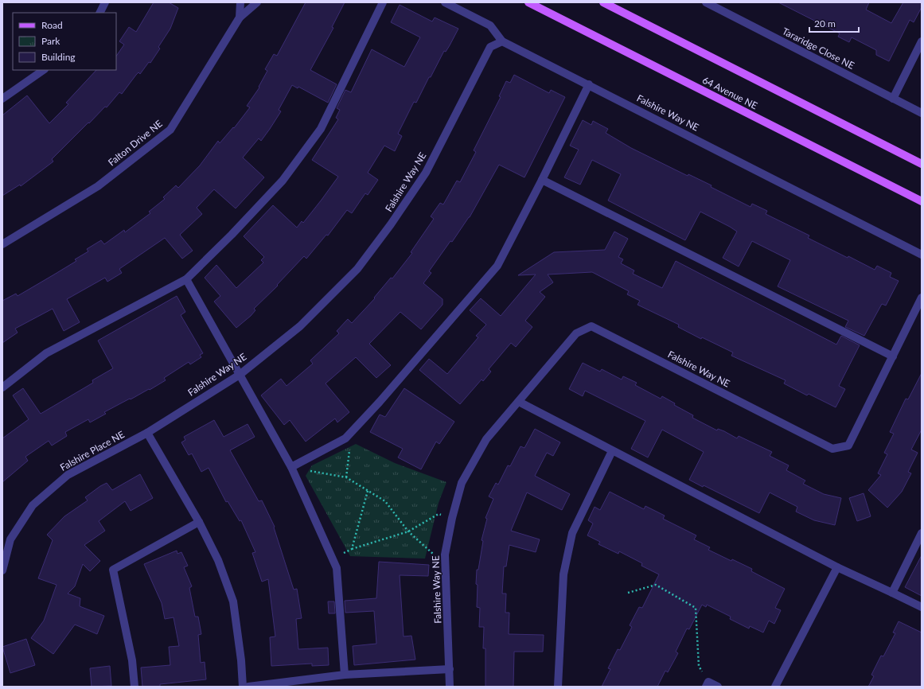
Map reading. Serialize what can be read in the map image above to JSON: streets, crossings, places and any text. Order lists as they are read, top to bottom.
{
  "streets": {
    "main road": ["64 Avenue NE"],
    "street": [
      "Tararidge Close NE",
      "Falshire Way NE",
      "Falton Drive NE",
      "Falshire Place NE"
    ]
  },
  "crossings": [
    ["Falshire Way NE", "Falshire Place NE"]
  ],
  "legend": ["Road", "Park", "Building"],
  "scale_bar": "20 m"
}
